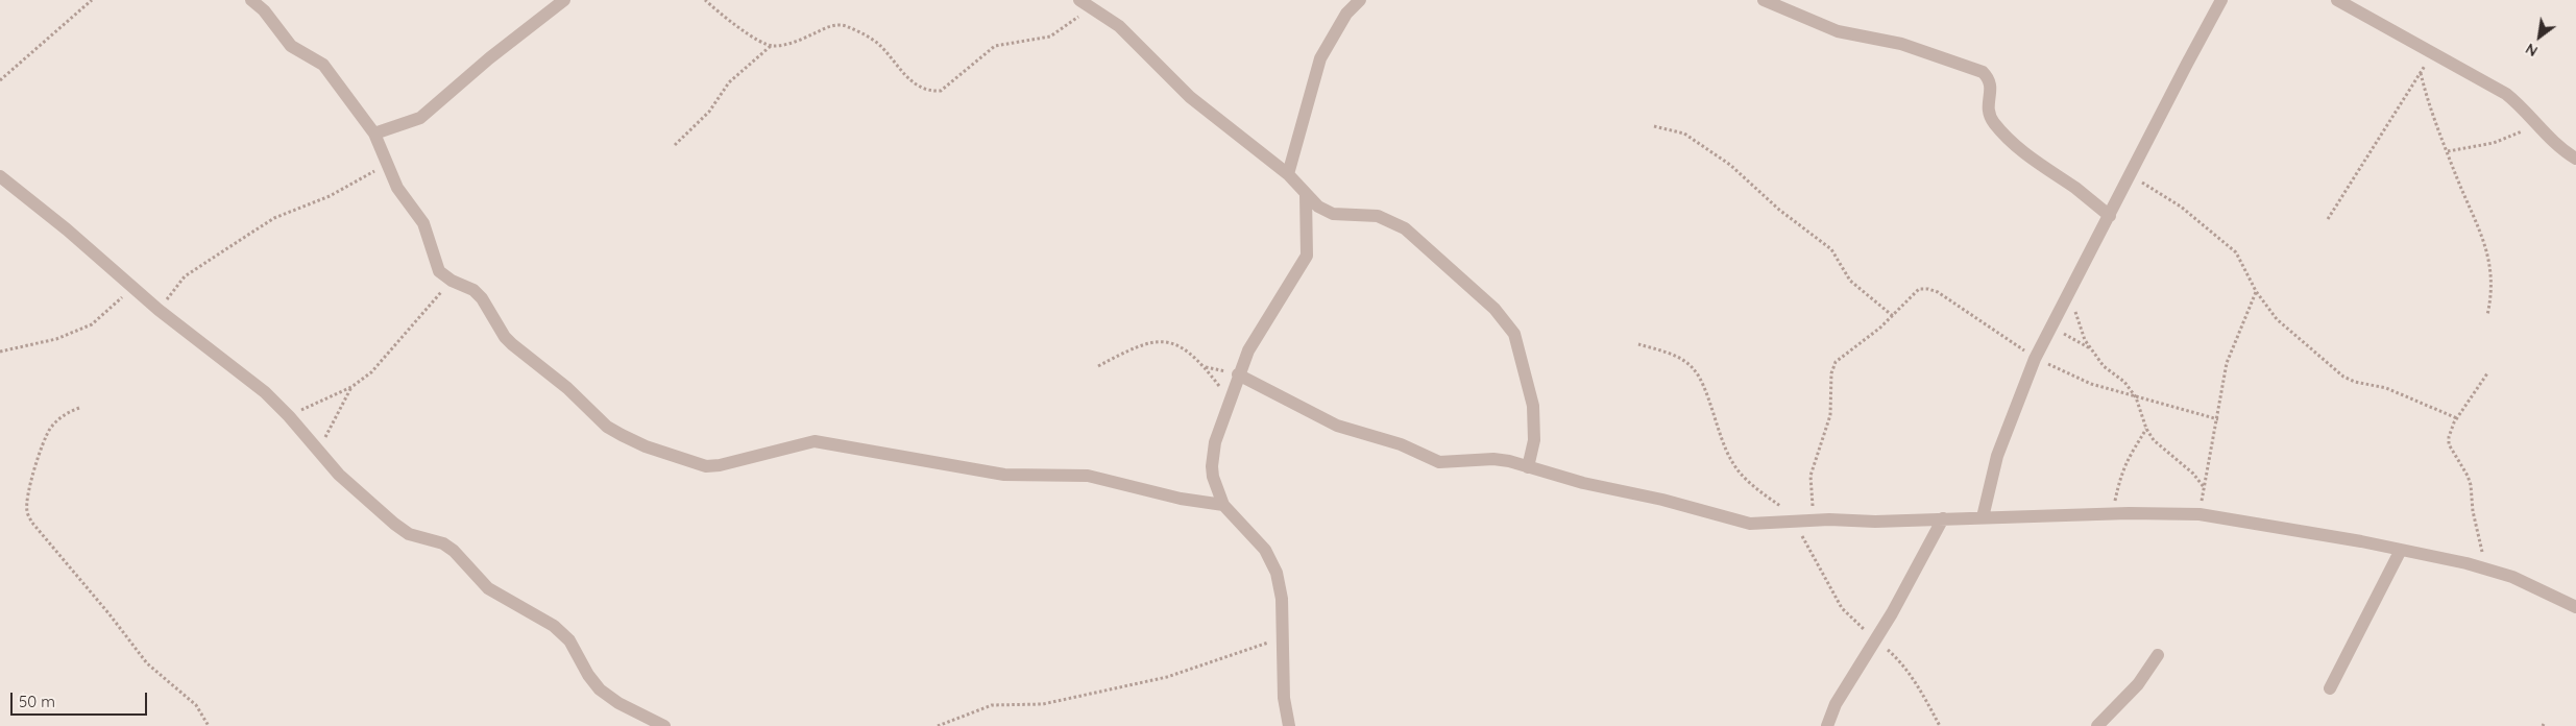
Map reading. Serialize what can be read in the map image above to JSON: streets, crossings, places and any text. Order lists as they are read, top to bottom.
{
  "scale_bar": "50 m",
  "north": "bottom left"
}
